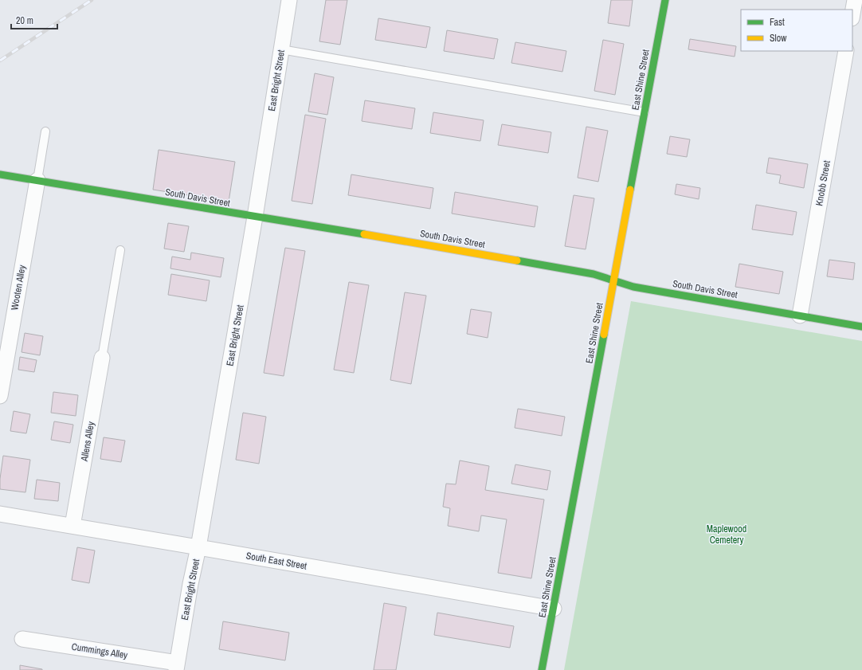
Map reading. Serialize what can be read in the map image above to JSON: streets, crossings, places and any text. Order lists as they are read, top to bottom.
{
  "streets": {
    "street": [
      "East Shine Street",
      "East Bright Street",
      "Knobb Street",
      "South Davis Street",
      "Wooten Alley",
      "Allens Alley",
      "South East Street",
      "Cummings Alley"
    ]
  },
  "crossings": [
    ["East Shine Street", "South Davis Street"],
    ["East Shine Street", "South East Street"],
    ["East Bright Street", "South Davis Street"],
    ["East Bright Street", "South East Street"],
    ["East Bright Street", "Cummings Alley"],
    ["Knobb Street", "South Davis Street"],
    ["South Davis Street", "Wooten Alley"],
    ["Allens Alley", "South East Street"]
  ],
  "parks": ["Maplewood Cemetery"],
  "legend": ["Fast", "Slow"],
  "scale_bar": "20 m"
}
